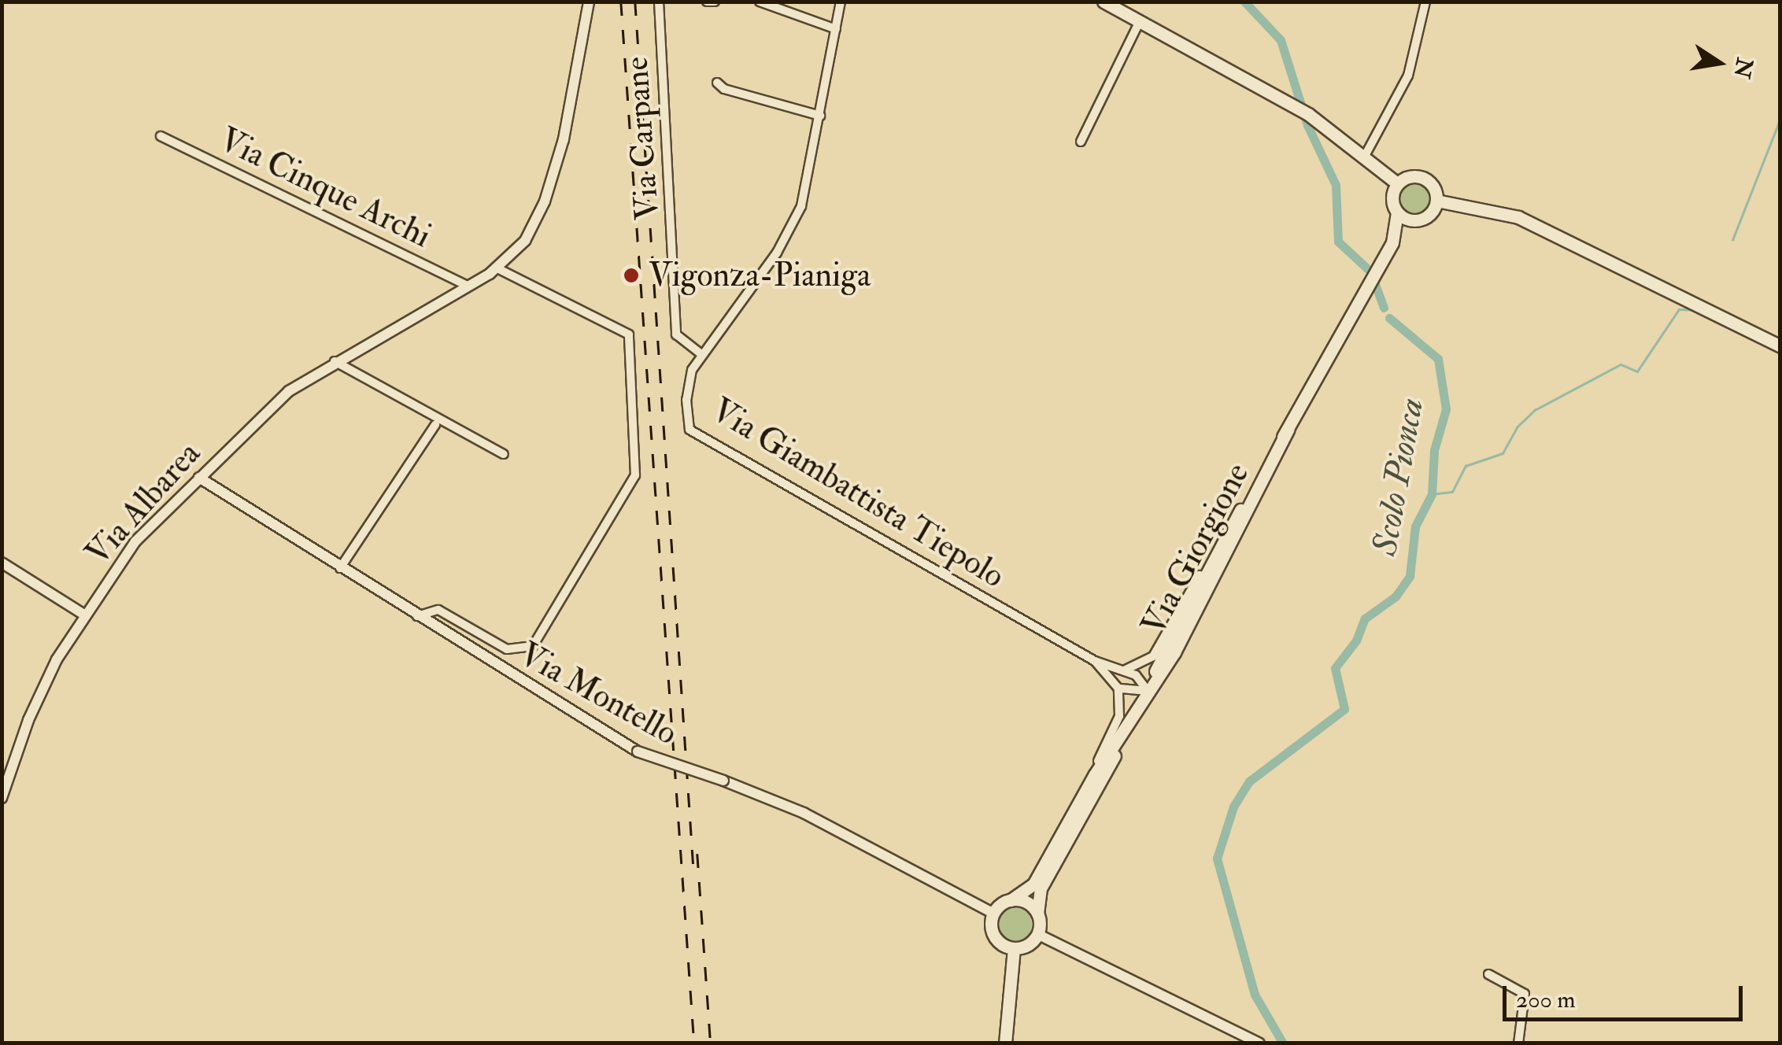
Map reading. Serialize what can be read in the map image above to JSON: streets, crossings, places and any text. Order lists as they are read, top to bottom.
{
  "streets": {
    "main road": ["Via Giorgione"],
    "street": [
      "Via Carpane",
      "Via Cinque Archi",
      "Via Giambattista Tiepolo",
      "Via Albarea",
      "Via Montello"
    ]
  },
  "crossings": [
    ["Via Carpane", "Via Giambattista Tiepolo"],
    ["Via Cinque Archi", "Via Albarea"],
    ["Via Giambattista Tiepolo", "Via Giorgione"],
    ["Via Albarea", "Via Montello"],
    ["Via Giorgione", "Via Montello"]
  ],
  "water": ["Scolo Pionca"],
  "places": ["Vigonza-Pianiga"],
  "scale_bar": "200 m",
  "north": "right"
}
